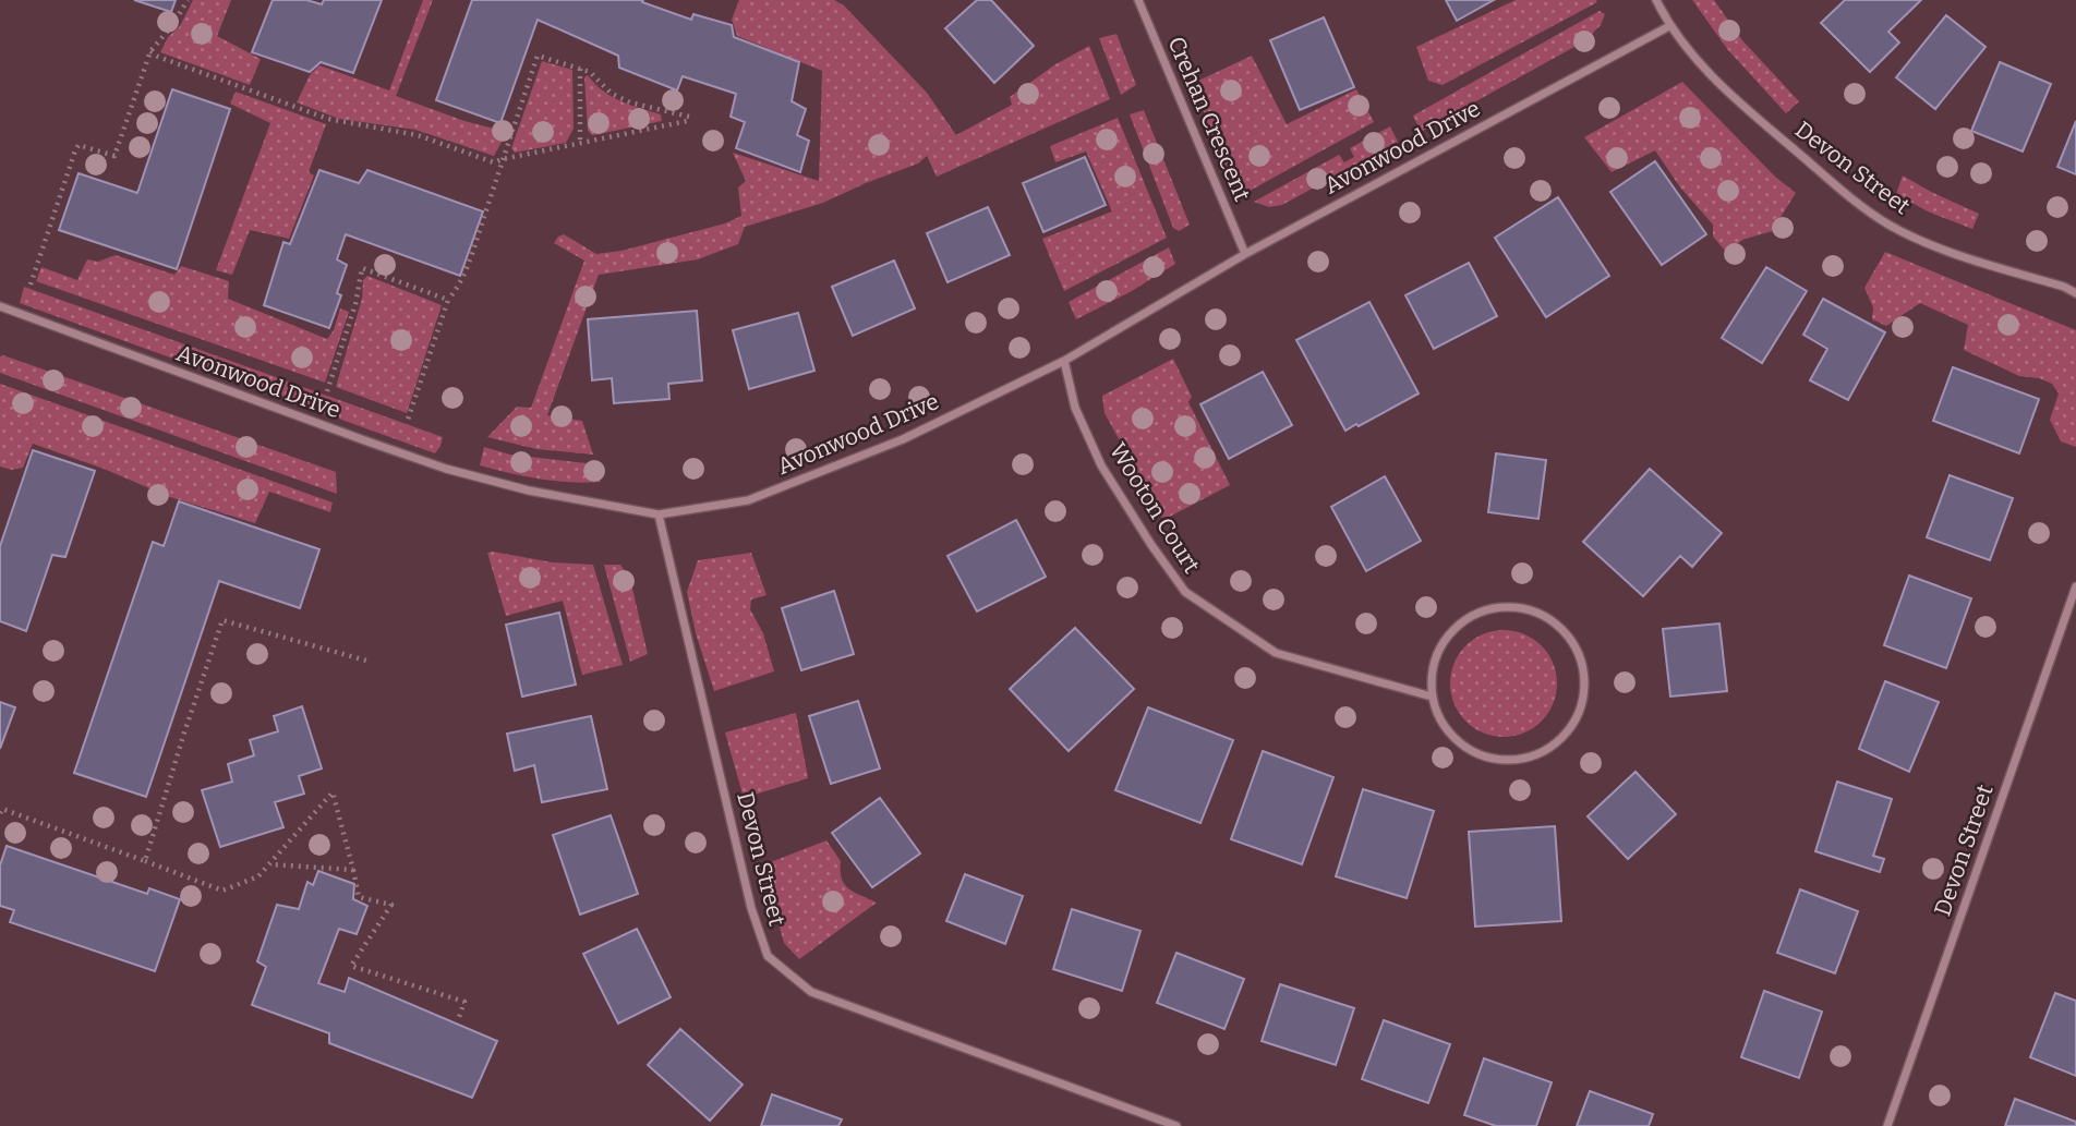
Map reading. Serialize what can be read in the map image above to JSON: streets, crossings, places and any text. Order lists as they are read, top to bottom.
{
  "streets": {
    "street": [
      "Crehan Crescent",
      "Avonwood Drive",
      "Devon Street",
      "Wooton Court"
    ]
  },
  "crossings": [
    ["Crehan Crescent", "Avonwood Drive"],
    ["Avonwood Drive", "Devon Street"],
    ["Avonwood Drive", "Wooton Court"]
  ]
}
